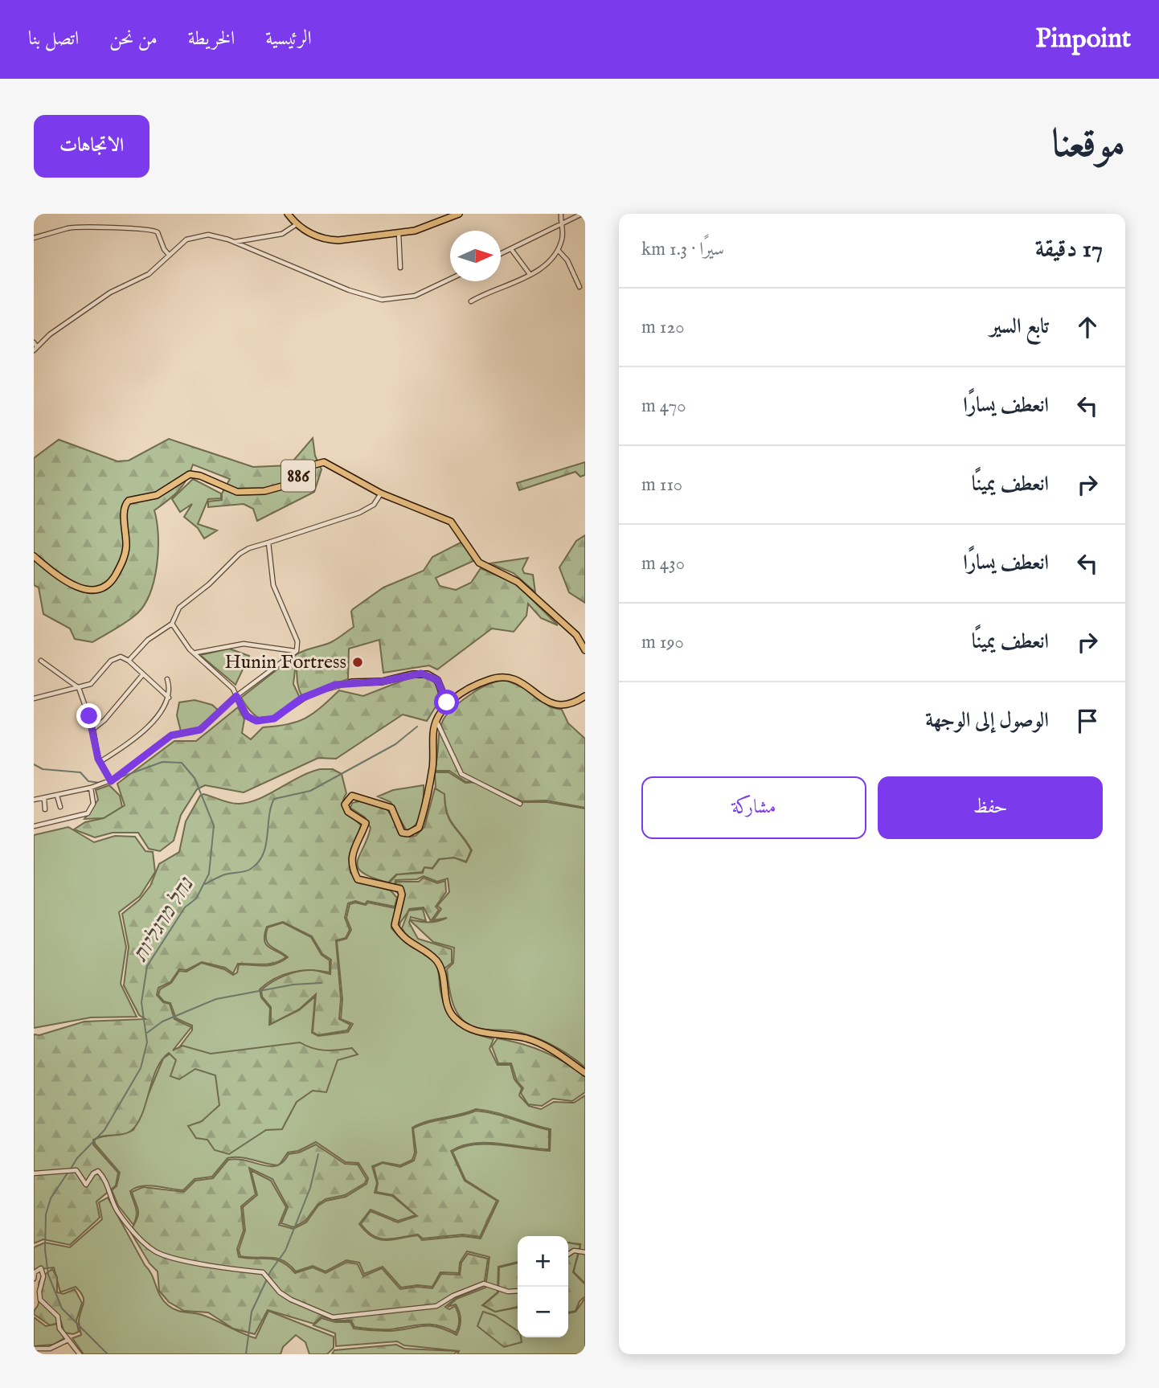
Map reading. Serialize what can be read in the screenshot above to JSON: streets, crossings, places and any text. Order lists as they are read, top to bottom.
{
  "streets": {
    "main road": ["886"]
  },
  "water": ["נחל מרגליות"],
  "places": ["Hunin Fortress"],
  "north": "right",
  "page": {
    "header": "Pinpoint",
    "nav": [
      "الرئيسية",
      "الخريطة",
      "من نحن",
      "اتصل بنا"
    ],
    "title": "موقعنا",
    "buttons": [
      "الاتجاهات",
      ["حفظ", "مشاركة"]
    ],
    "heading": ["17 دقيقة", "سيرًا · 1.3 km"],
    "list": [
      ["تابع السير", "120 m"],
      ["انعطف يسارًا", "470 m"],
      ["انعطف يمينًا", "110 m"],
      ["انعطف يسارًا", "430 m"],
      ["انعطف يمينًا", "190 m"],
      "الوصول إلى الوجهة"
    ],
    "map_buttons": ["+", "−"]
  }
}
